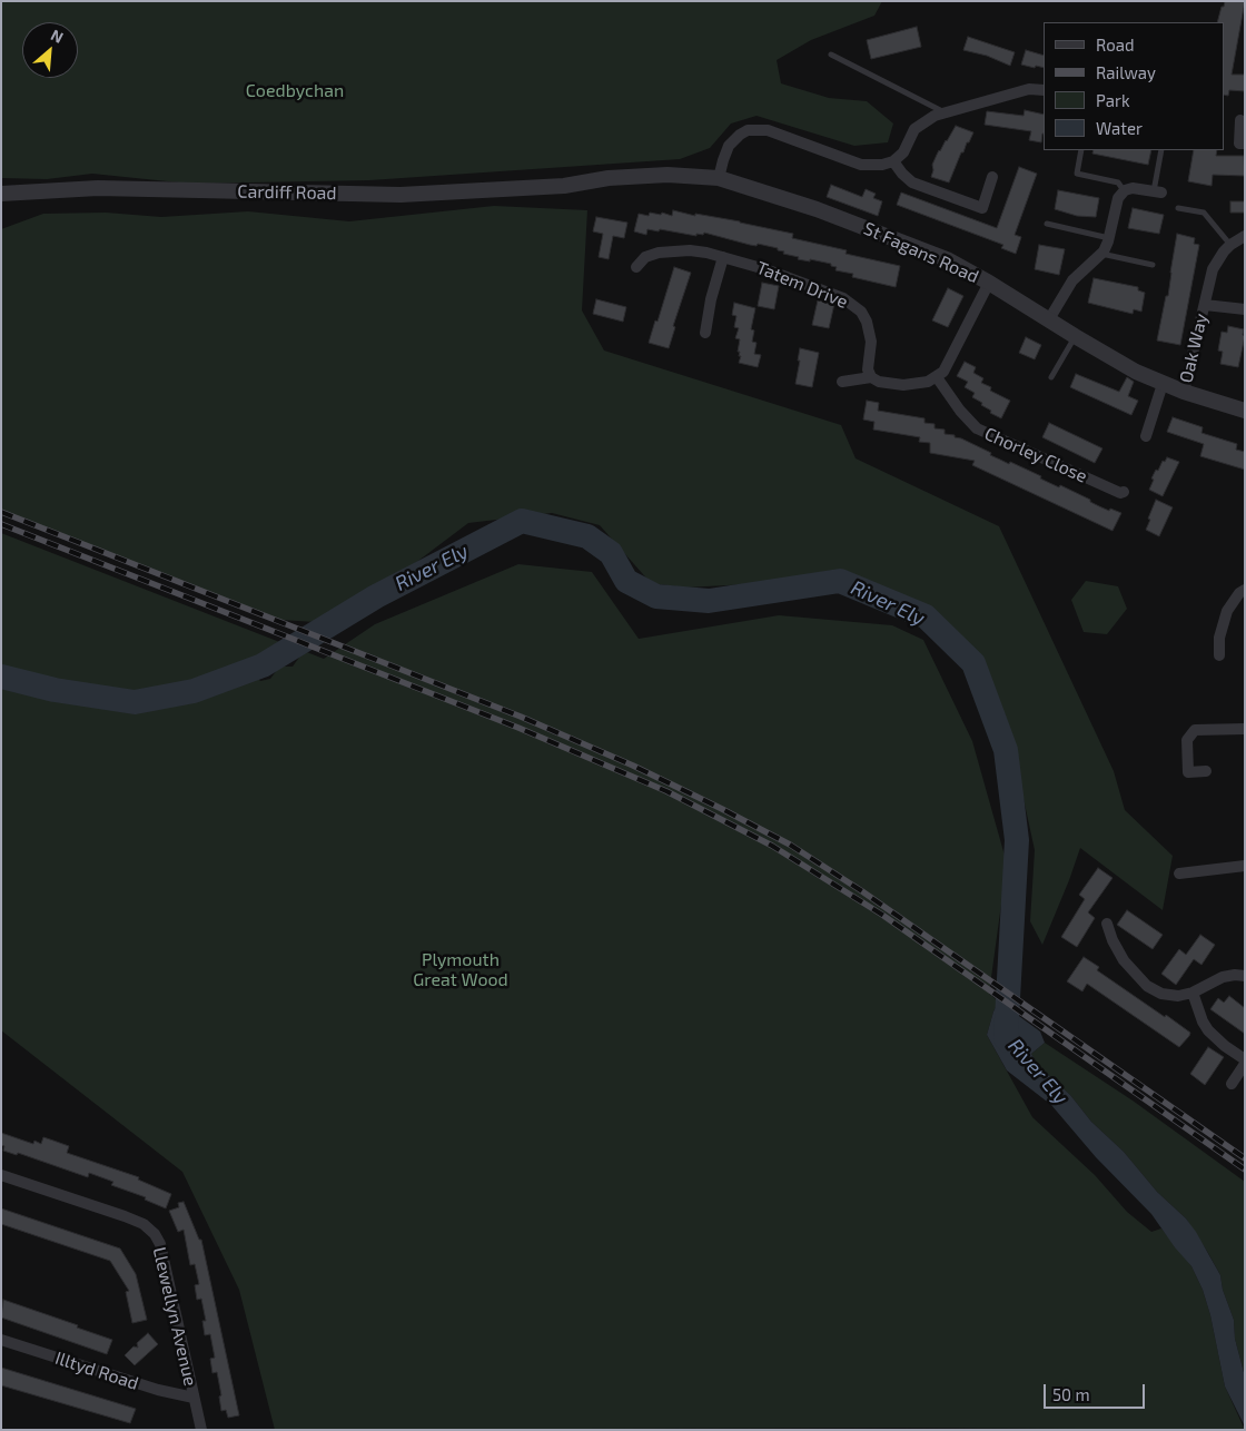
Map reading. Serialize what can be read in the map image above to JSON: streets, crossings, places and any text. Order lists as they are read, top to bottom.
{
  "streets": {
    "street": [
      "Cardiff Road",
      "St Fagans Road",
      "Tatem Drive",
      "Oak Way",
      "Chorley Close",
      "Llewellyn Avenue",
      "Illtyd Road"
    ]
  },
  "crossings": [
    ["Cardiff Road", "St Fagans Road"],
    ["St Fagans Road", "Oak Way"],
    ["Llewellyn Avenue", "Illtyd Road"]
  ],
  "water": ["River Ely"],
  "parks": ["Coedbychan", "Plymouth Great Wood"],
  "legend": [
    "Road",
    "Railway",
    "Park",
    "Water"
  ],
  "scale_bar": "50 m",
  "north": "top right"
}
